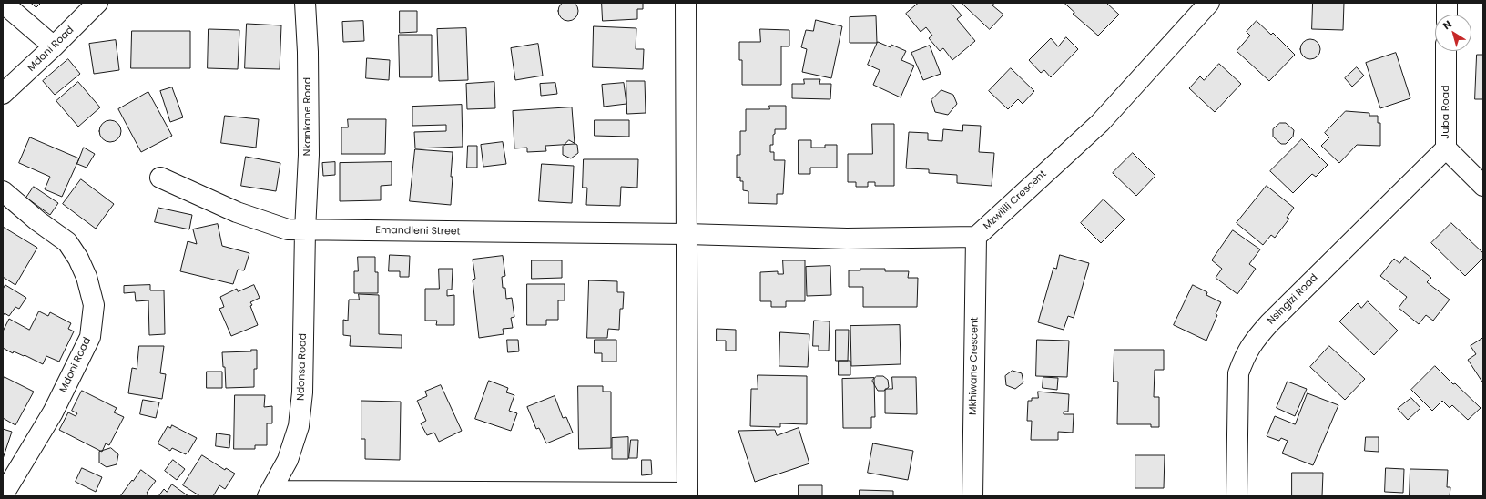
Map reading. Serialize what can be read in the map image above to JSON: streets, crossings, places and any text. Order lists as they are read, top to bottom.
{
  "streets": {
    "street": [
      "Mdoni Road",
      "Juba Road",
      "Nkankane Road",
      "Mzwilili Crescent",
      "Emandleni Street",
      "Nsingizi Road",
      "Mkhiwane Crescent",
      "Ndonsa Road"
    ]
  },
  "crossings": [
    ["Juba Road", "Nsingizi Road"],
    ["Nkankane Road", "Emandleni Street"],
    ["Nkankane Road", "Ndonsa Road"],
    ["Mzwilili Crescent", "Emandleni Street"],
    ["Mzwilili Crescent", "Mkhiwane Crescent"],
    ["Emandleni Street", "Ndonsa Road"]
  ],
  "north": "top left"
}
